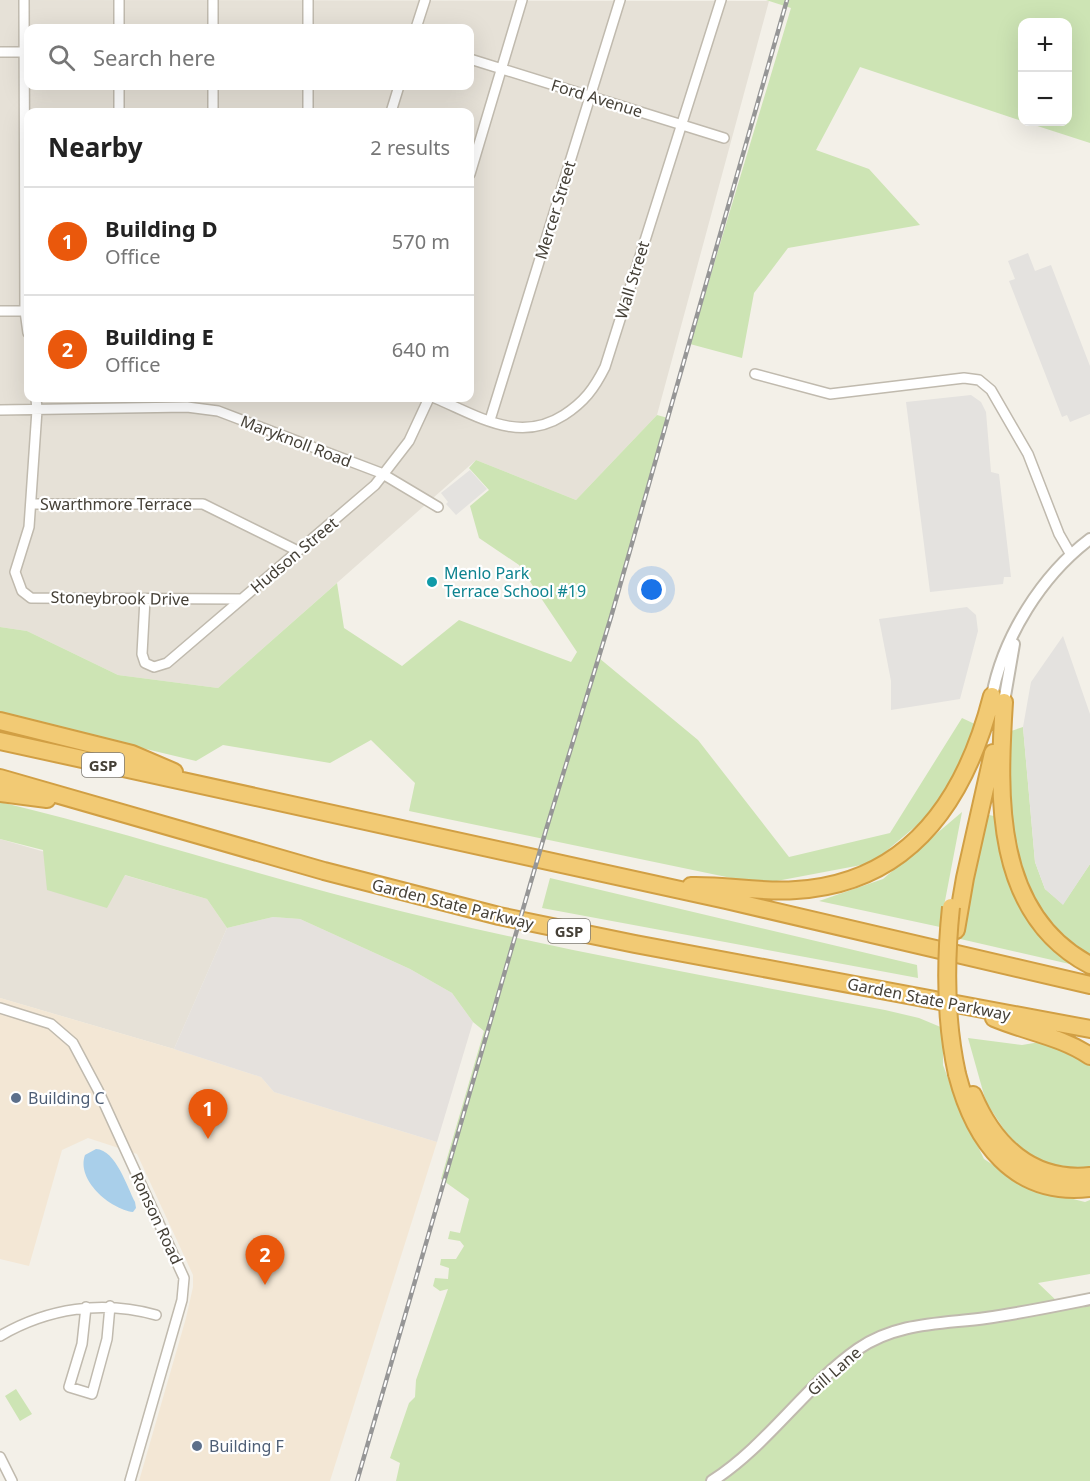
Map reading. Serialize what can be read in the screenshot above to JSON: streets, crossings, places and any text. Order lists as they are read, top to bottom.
{
  "streets": {
    "highway": ["GSP", "Garden State Parkway"],
    "street": [
      "Ford Avenue",
      "Mercer Street",
      "Wall Street",
      "Maryknoll Road",
      "Swarthmore Terrace",
      "Hudson Street",
      "Stoneybrook Drive",
      "Ronson Road",
      "Gill Lane"
    ]
  },
  "crossings": [
    ["Ford Avenue", "Mercer Street"],
    ["Ford Avenue", "Wall Street"],
    ["Mercer Street", "Wall Street"],
    ["Maryknoll Road", "Hudson Street"],
    ["Swarthmore Terrace", "Hudson Street"],
    ["Swarthmore Terrace", "Stoneybrook Drive"],
    ["Hudson Street", "Stoneybrook Drive"]
  ],
  "places": ["Menlo Park Terrace School #19", "Building C", "Building F"],
  "page": {
    "map_buttons": ["+", "−"],
    "search": "Search here",
    "heading": ["Nearby", "2 results"],
    "list": [
      {
        "mark": "1",
        "name": "Building D",
        "note": "Office",
        "value": "570 m"
      },
      {
        "mark": "2",
        "name": "Building E",
        "note": "Office",
        "value": "640 m"
      }
    ],
    "pins": ["1", "2"]
  }
}
